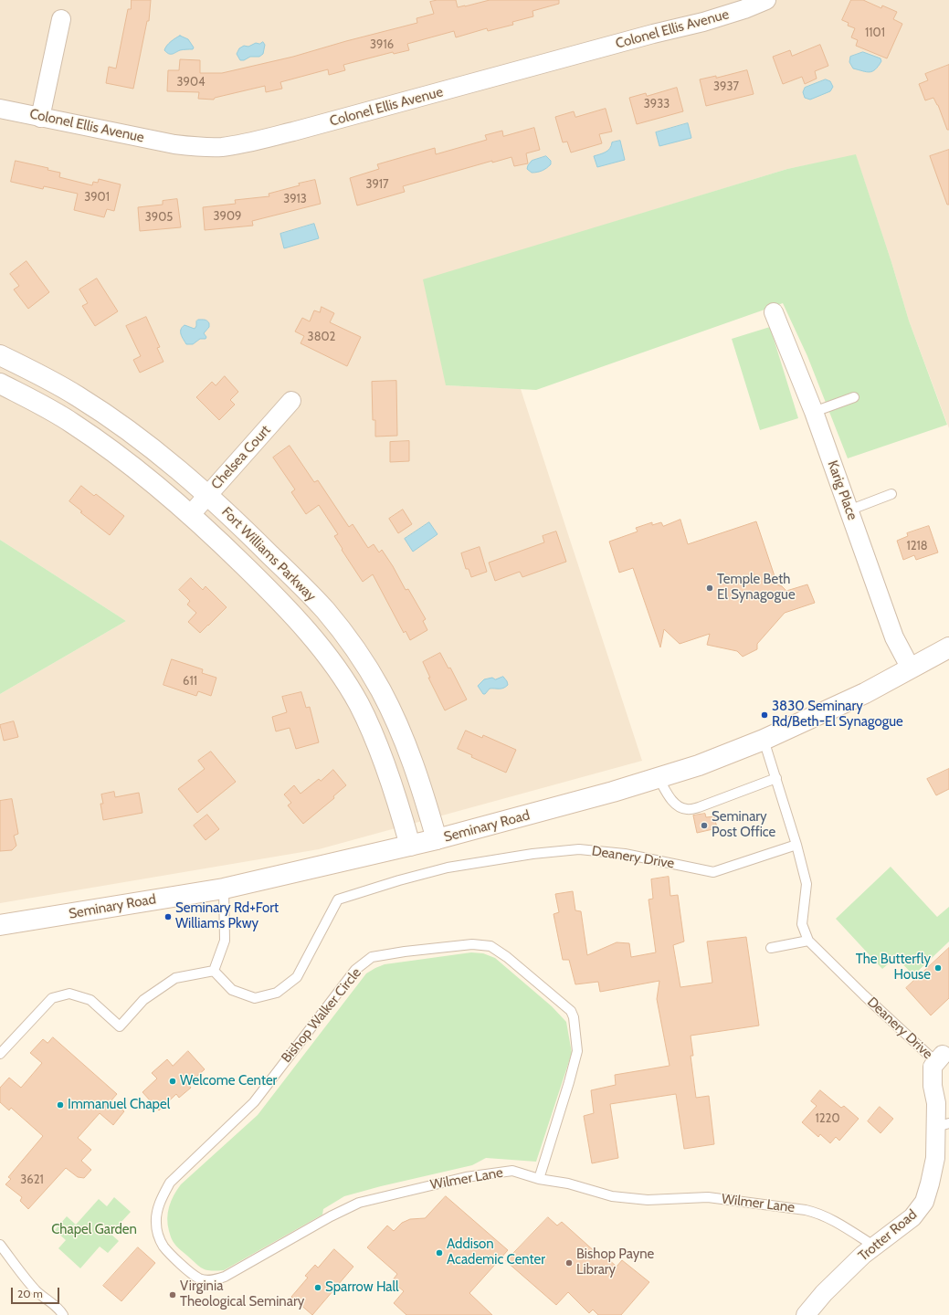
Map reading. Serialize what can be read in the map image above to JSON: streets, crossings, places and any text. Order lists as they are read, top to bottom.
{
  "streets": {
    "street": [
      "Colonel Ellis Avenue",
      "Chelsea Court",
      "Karig Place",
      "Fort Williams Parkway",
      "Seminary Road",
      "Trotter Road"
    ],
    "lane": ["Deanery Drive", "Bishop Walker Circle", "Wilmer Lane"]
  },
  "crossings": [
    ["Chelsea Court", "Fort Williams Parkway"],
    ["Karig Place", "Seminary Road"],
    ["Fort Williams Parkway", "Seminary Road"],
    ["Deanery Drive", "Trotter Road"],
    ["Bishop Walker Circle", "Wilmer Lane"],
    ["Wilmer Lane", "Trotter Road"]
  ],
  "parks": ["Chapel Garden"],
  "places": [
    "Temple Beth El Synagogue",
    "3830 Seminary Rd/Beth-El Synagogue",
    "Seminary Post Office",
    "Seminary Rd+Fort Williams Pkwy",
    "The Butterfly House",
    "Welcome Center",
    "Immanuel Chapel",
    "Addison Academic Center",
    "Bishop Payne Library",
    "Sparrow Hall",
    "Virginia Theological Seminary"
  ],
  "house_numbers": [
    "1101",
    "3916",
    "3904",
    "3937",
    "3933",
    "3917",
    "3901",
    "3913",
    "3909",
    "3905",
    "3802",
    "1218",
    "611",
    "1220",
    "3621"
  ],
  "scale_bar": "20 m"
}
